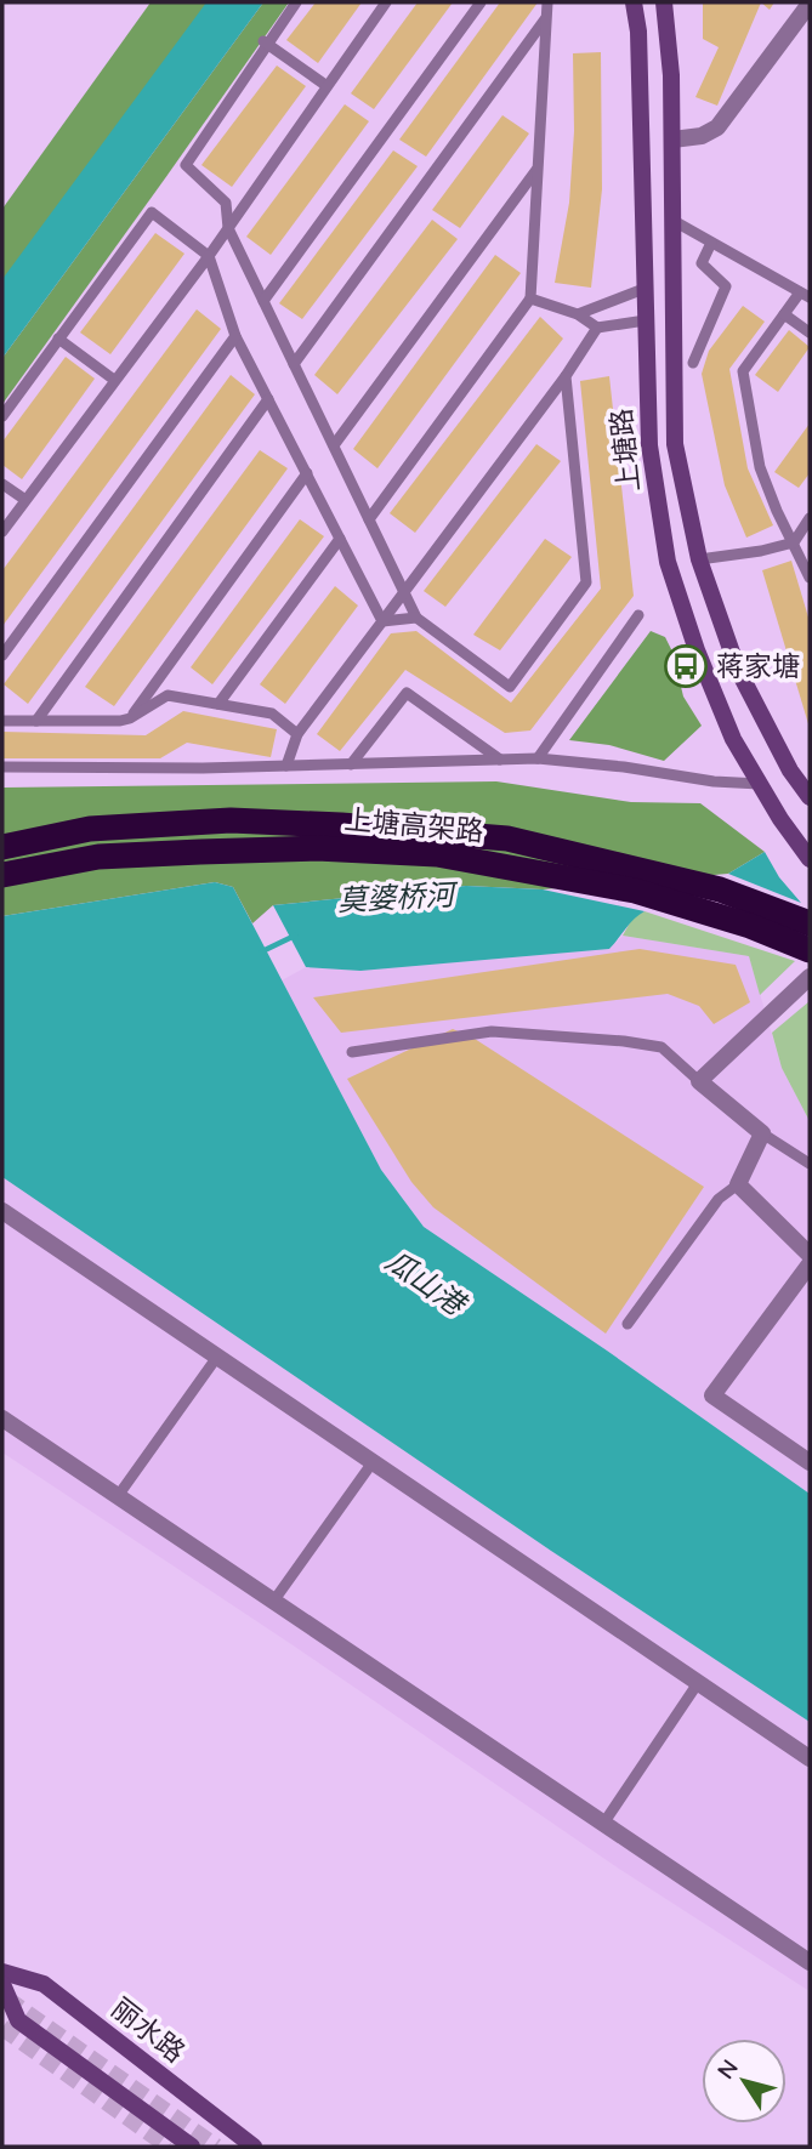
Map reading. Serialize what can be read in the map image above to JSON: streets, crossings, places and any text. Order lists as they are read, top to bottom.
{
  "streets": {
    "highway": ["上塘高架路"],
    "main road": ["上塘路", "丽水路"]
  },
  "water": ["莫婆桥河", "瓜山港"],
  "places": {
    "bus stop": ["蒋家塘"]
  },
  "north": "top left"
}
